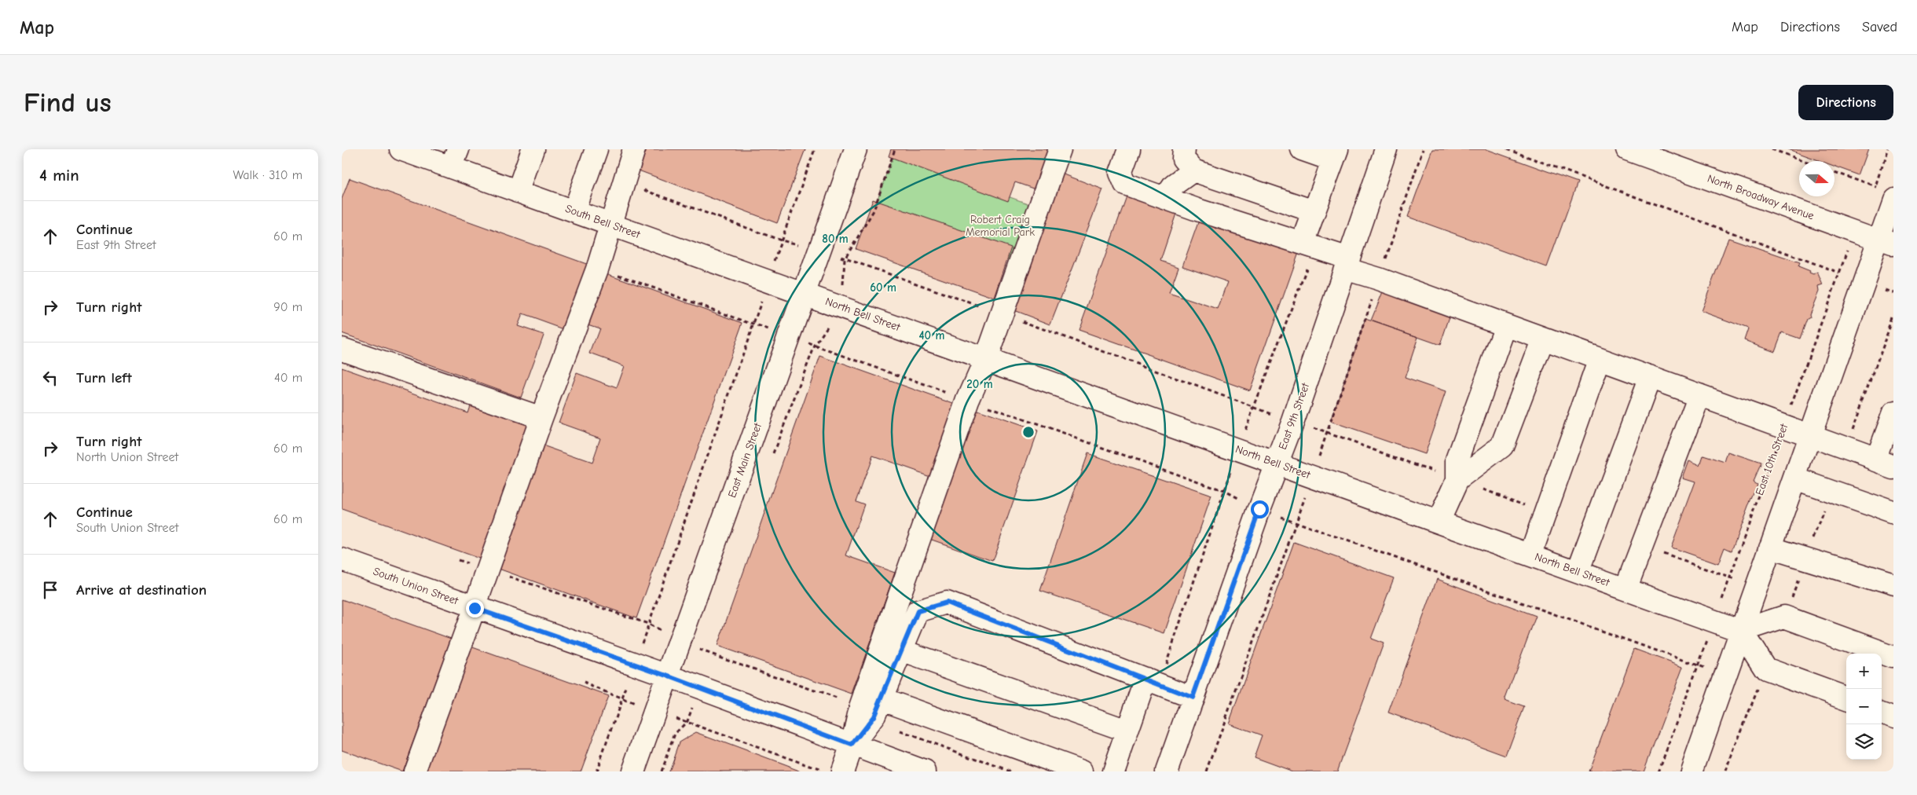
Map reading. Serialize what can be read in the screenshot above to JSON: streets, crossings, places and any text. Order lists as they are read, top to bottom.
{
  "streets": {
    "street": [
      "North Broadway Avenue",
      "South Bell Street",
      "North Bell Street",
      "East 9th Street",
      "East Main Street",
      "South Union Street"
    ],
    "path": ["East 10th Street"]
  },
  "crossings": [
    ["North Broadway Avenue", "East 10th Street"],
    ["South Bell Street", "North Bell Street"],
    ["South Bell Street", "East Main Street"],
    ["North Bell Street", "East 9th Street"],
    ["North Bell Street", "East 10th Street"],
    ["North Bell Street", "East Main Street"],
    ["East Main Street", "South Union Street"]
  ],
  "parks": ["Robert Craig Memorial Park"],
  "north": "right",
  "page": {
    "header": "Map",
    "nav": ["Map", "Directions", "Saved"],
    "buttons": "Directions",
    "title": "Find us",
    "heading": ["4 min", "Walk · 310 m"],
    "list": [
      ["Continue", "East 9th Street", "60 m"],
      ["Turn right", "90 m"],
      ["Turn left", "40 m"],
      ["Turn right", "North Union Street", "60 m"],
      ["Continue", "South Union Street", "60 m"],
      "Arrive at destination"
    ],
    "map_buttons": ["+", "−"]
  },
  "rings": [
    "80 m",
    "60 m",
    "40 m",
    "20 m"
  ]
}
